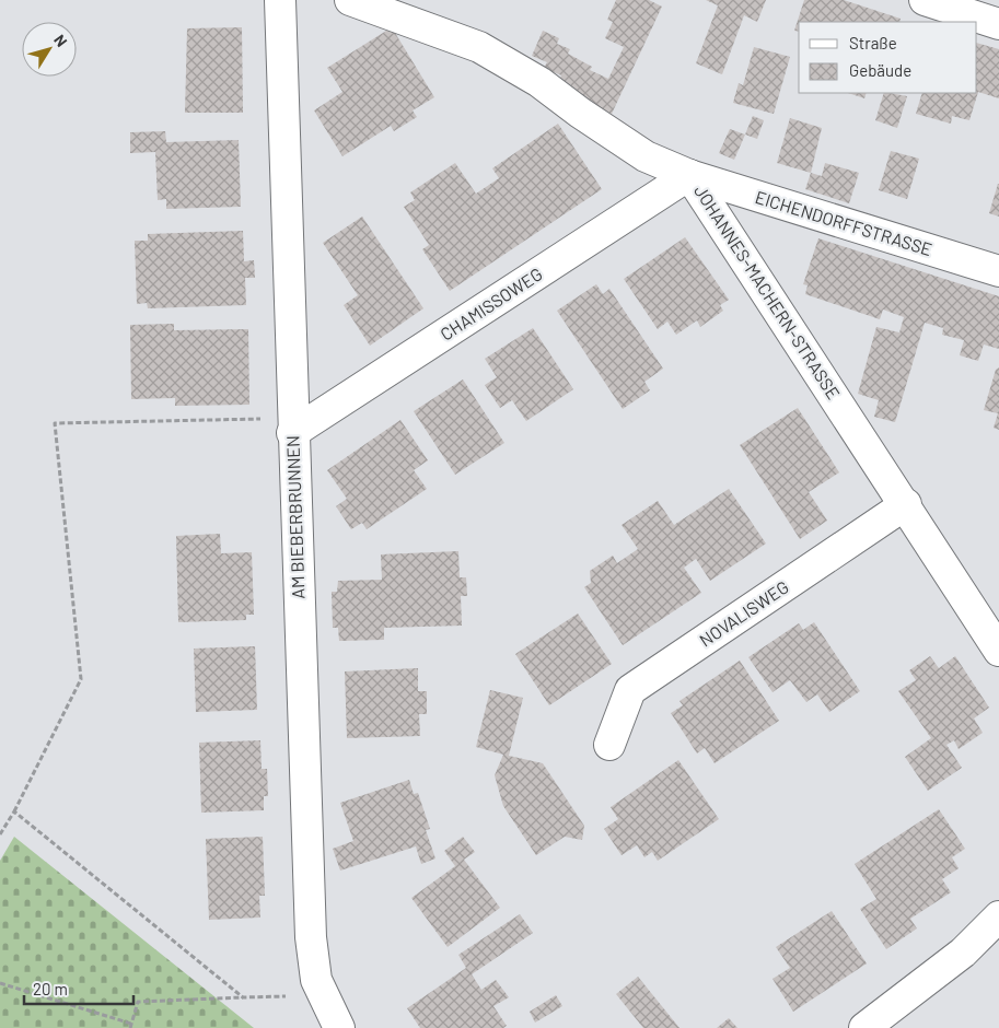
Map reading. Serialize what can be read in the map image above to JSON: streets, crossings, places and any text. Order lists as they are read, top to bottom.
{
  "streets": {
    "street": [
      "EICHENDORFFSTRASSE",
      "JOHANNES-MACHERN-STRASSE",
      "CHAMISSOWEG",
      "AM BIEBERBRUNNEN",
      "NOVALISWEG"
    ]
  },
  "crossings": [
    ["EICHENDORFFSTRASSE", "JOHANNES-MACHERN-STRASSE"],
    ["EICHENDORFFSTRASSE", "CHAMISSOWEG"],
    ["JOHANNES-MACHERN-STRASSE", "CHAMISSOWEG"],
    ["JOHANNES-MACHERN-STRASSE", "NOVALISWEG"],
    ["CHAMISSOWEG", "AM BIEBERBRUNNEN"]
  ],
  "legend": ["Straße", "Gebäude"],
  "scale_bar": "20 m",
  "north": "top right"
}
